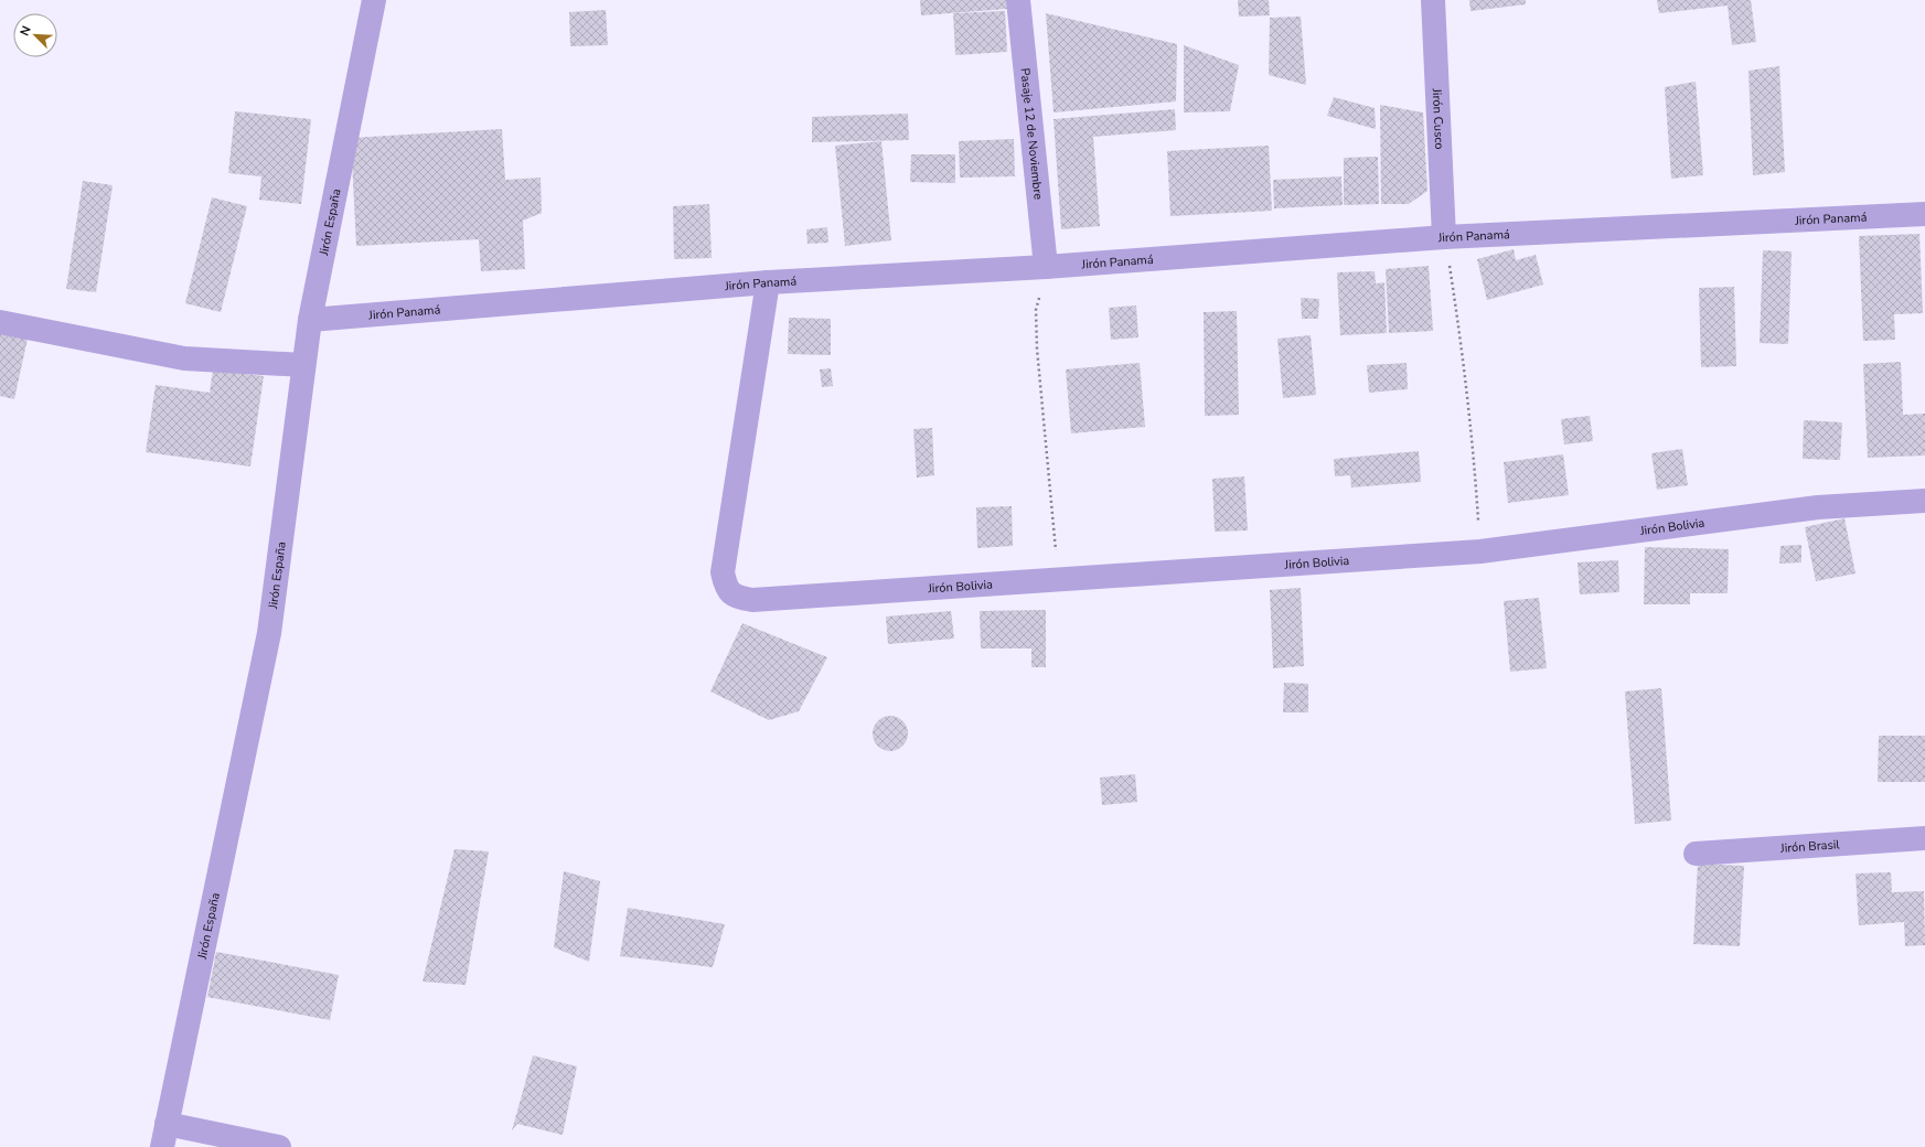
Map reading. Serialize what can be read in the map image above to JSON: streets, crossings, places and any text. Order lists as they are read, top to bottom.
{
  "streets": {
    "street": [
      "Jirón Cusco",
      "Pasaje 12 de Noviembre",
      "Jirón Panamá",
      "Jirón España",
      "Jirón Bolivia",
      "Jirón Brasil"
    ]
  },
  "crossings": [
    ["Jirón Cusco", "Jirón Panamá"],
    ["Pasaje 12 de Noviembre", "Jirón Panamá"],
    ["Jirón Panamá", "Jirón España"],
    ["Jirón Panamá", "Jirón Bolivia"]
  ],
  "north": "top left"
}
